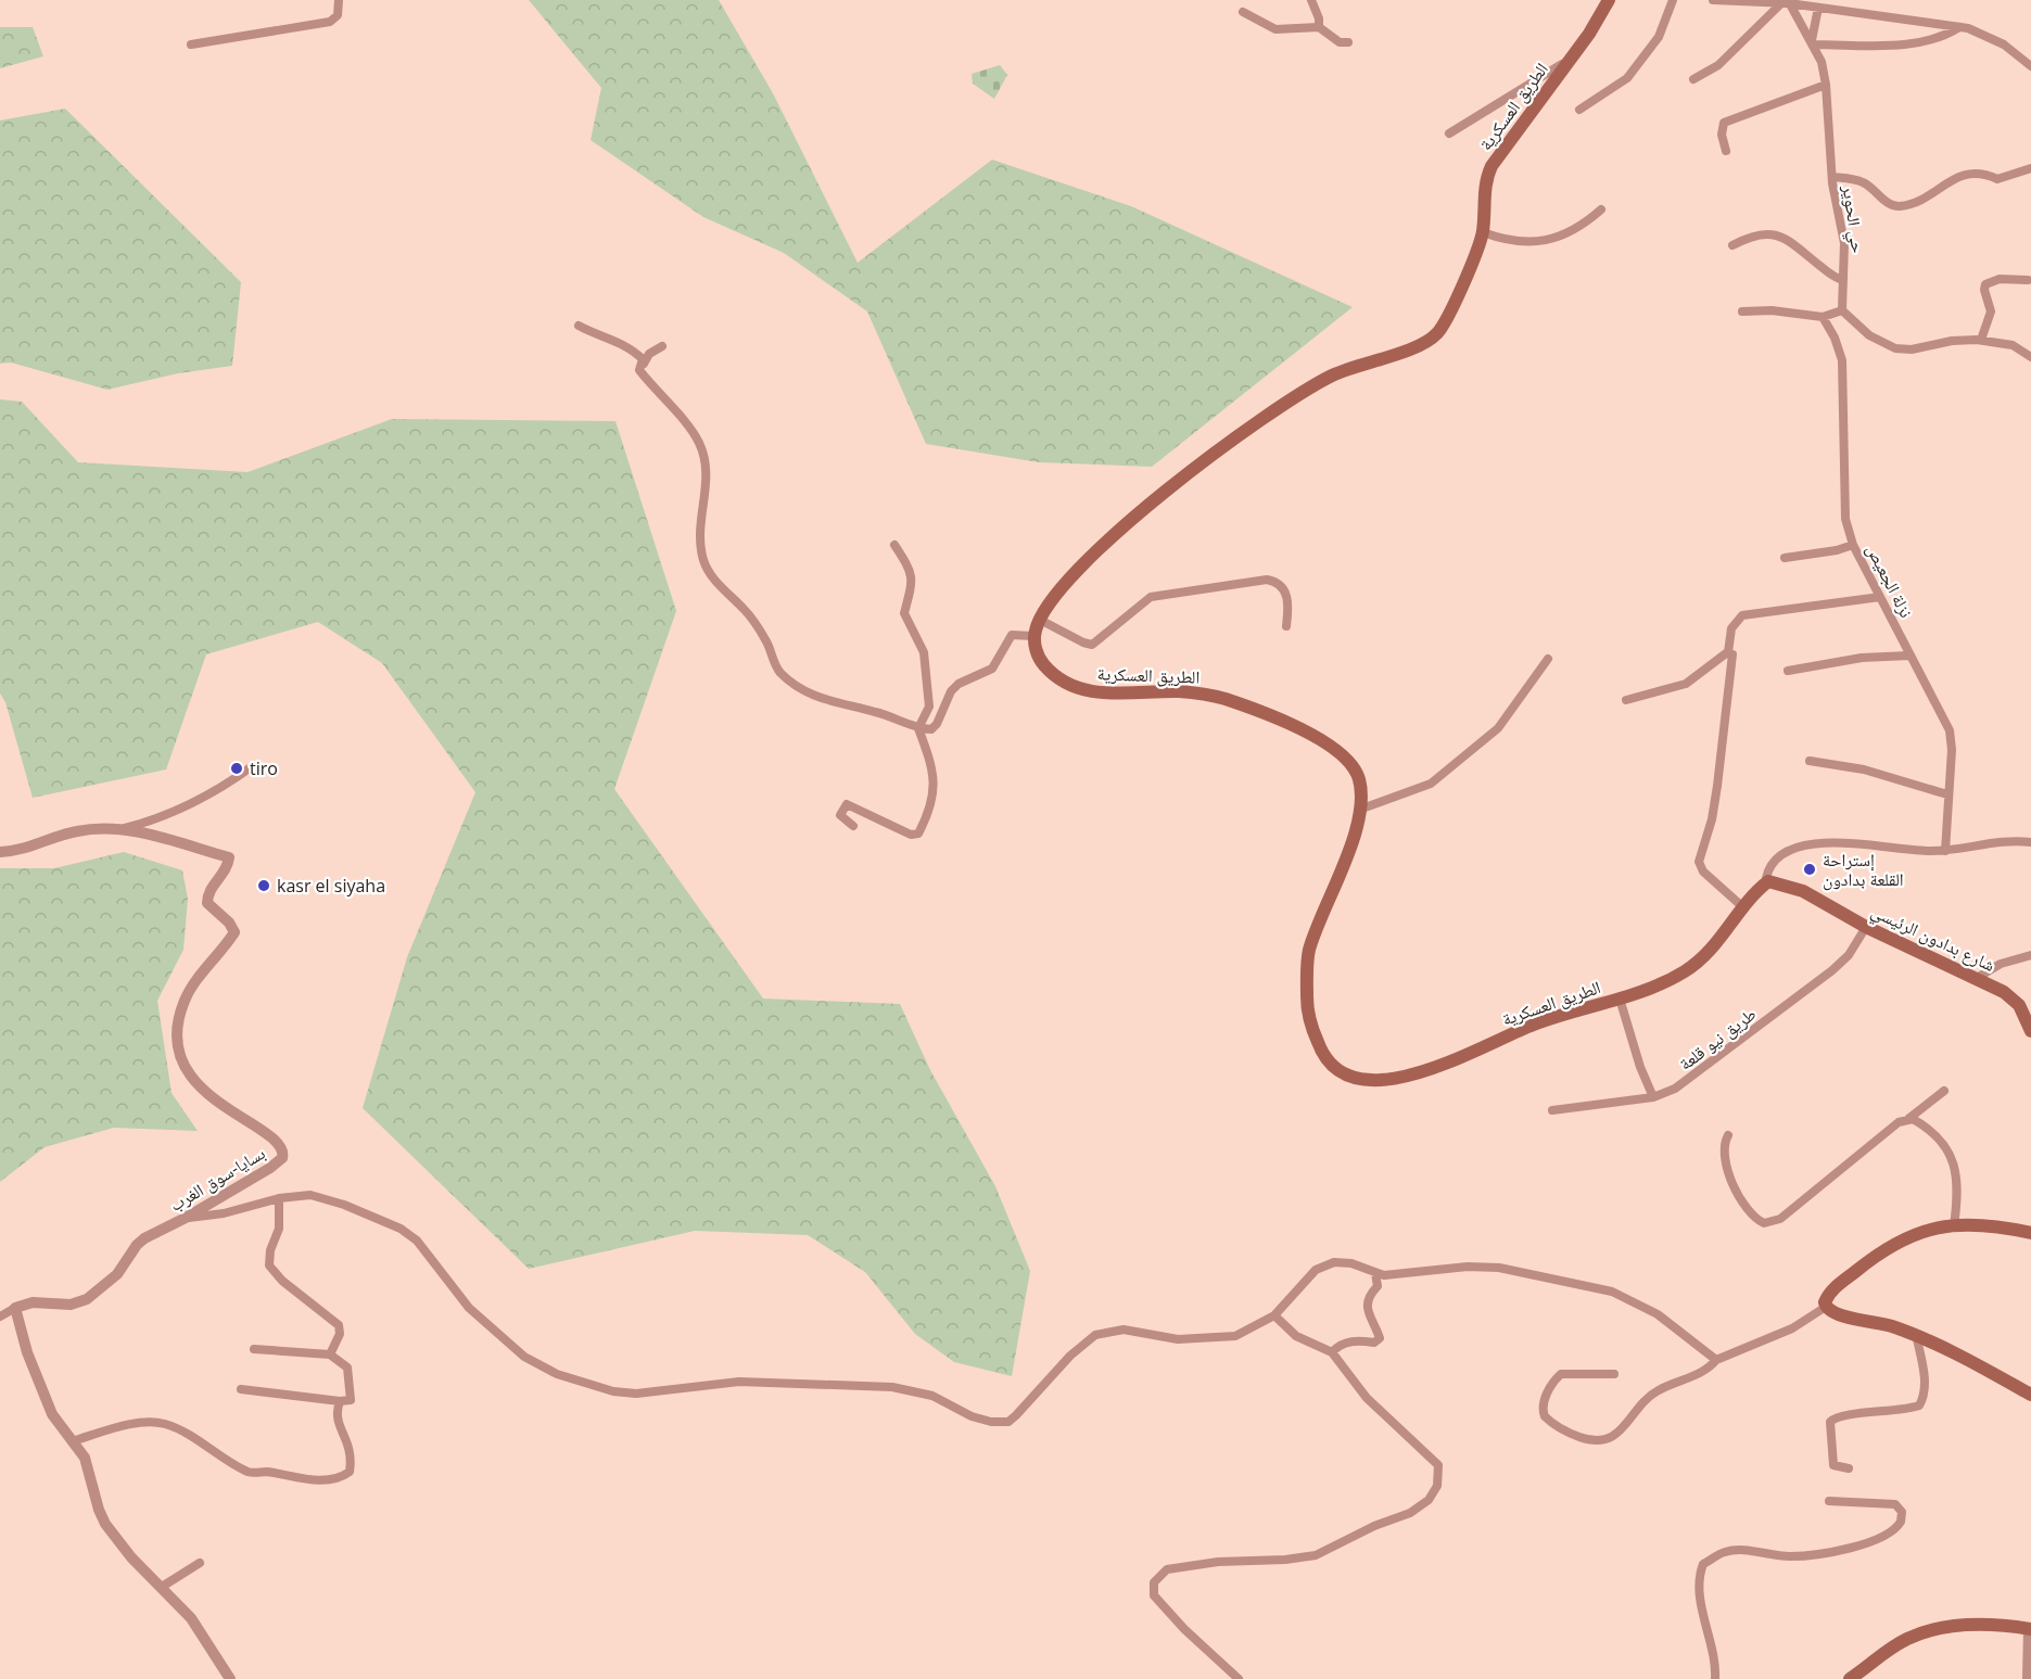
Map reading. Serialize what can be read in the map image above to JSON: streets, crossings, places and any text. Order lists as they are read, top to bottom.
{
  "streets": {
    "main road": ["الطريق العسكرية", "شارع بدادون الرئيسي"],
    "street": [
      "حي الحوير",
      "نزلة الجعيص",
      "طريق نيو قلعة",
      "بسايا-سوق الغرب"
    ]
  },
  "crossings": [
    ["الطريق العسكرية", "شارع بدادون الرئيسي"],
    ["شارع بدادون الرئيسي", "طريق نيو قلعة"]
  ],
  "places": ["tiro", "إستراحة القلعة بدادون", "kasr el siyaha"]
}
